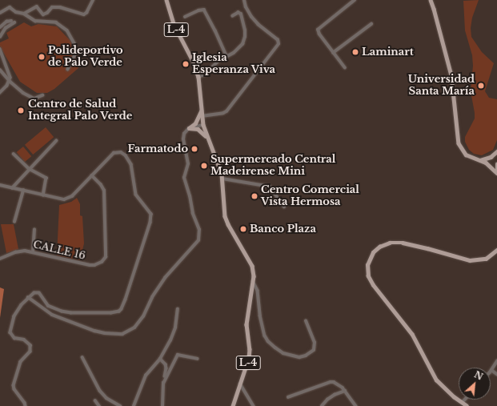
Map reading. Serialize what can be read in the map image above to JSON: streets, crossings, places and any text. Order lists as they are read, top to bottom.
{
  "streets": {
    "main road": ["L-4"],
    "street": ["CALLE 16"]
  },
  "places": [
    "Laminart",
    "Polideportivo de Palo Verde",
    "Iglesia Esperanza Viva",
    "Universidad Santa María",
    "Centro de Salud Integral Palo Verde",
    "Farmatodo",
    "Supermercado Central Madeirense Mini",
    "Centro Comercial Vista Hermosa",
    "Banco Plaza"
  ],
  "north": "top right"
}
